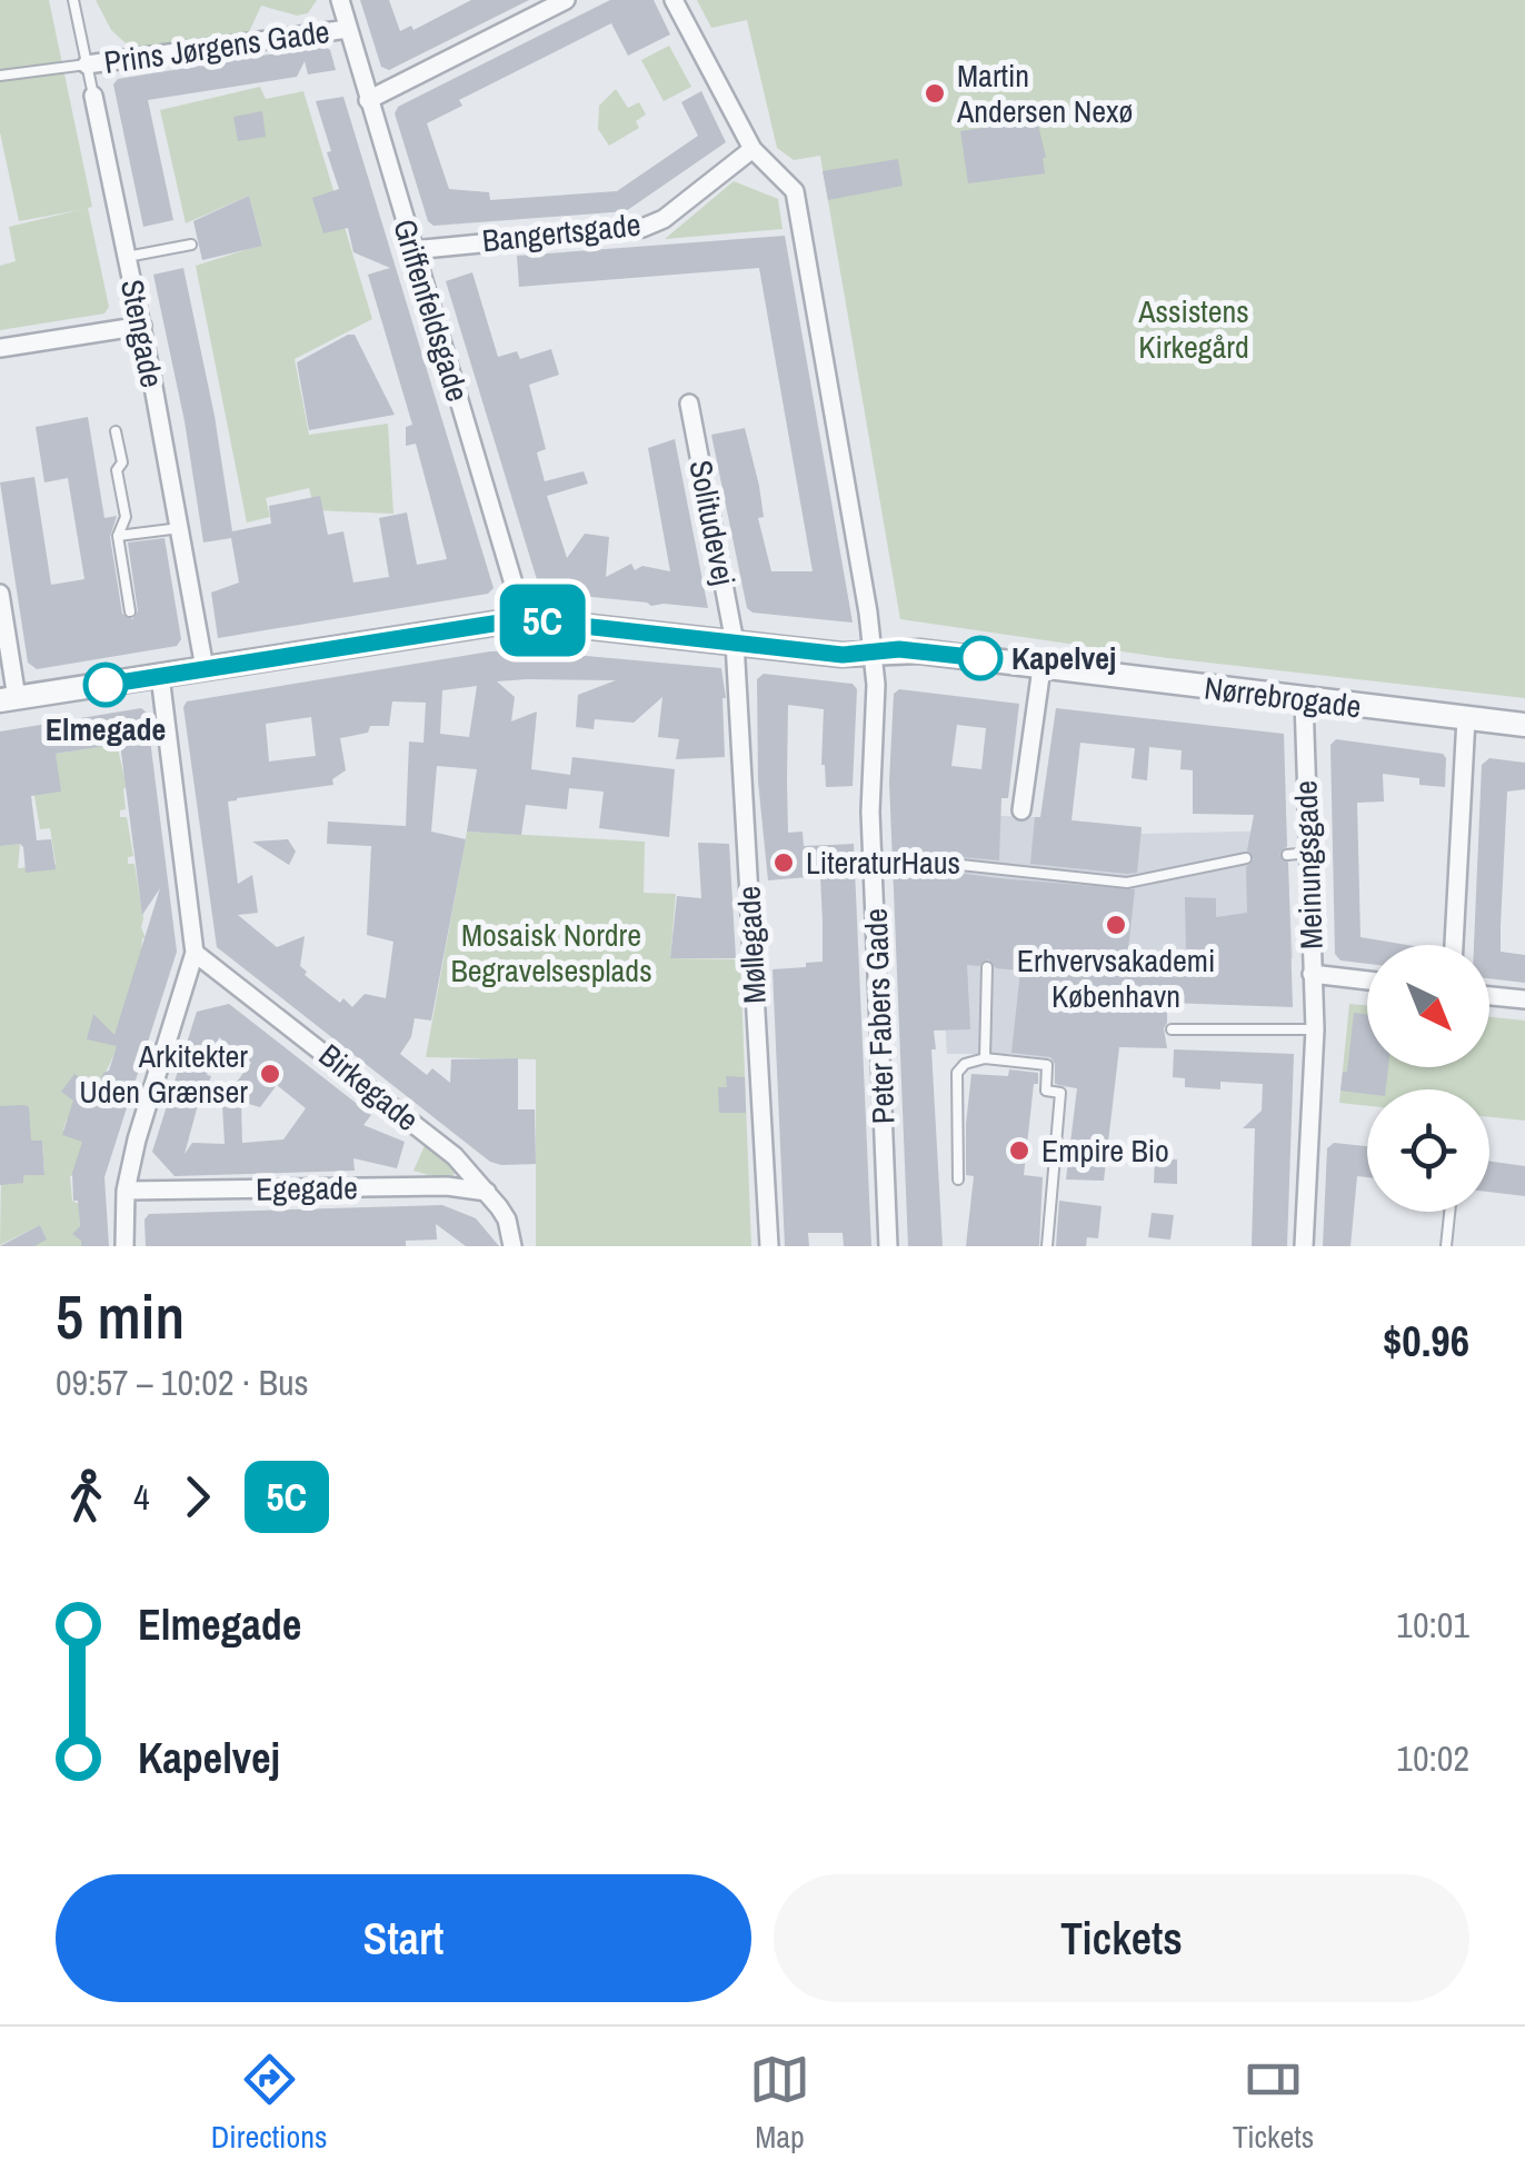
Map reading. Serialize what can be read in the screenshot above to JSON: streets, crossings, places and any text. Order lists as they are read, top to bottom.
{
  "streets": {
    "street": [
      "Prins Jørgens Gade",
      "Bangertsgade",
      "Griffenfeldsgade",
      "Stengade",
      "Solitudevej",
      "Nørrebrogade",
      "Meinungsgade",
      "Møllegade",
      "Peter Fabers Gade",
      "Birkegade",
      "Egegade"
    ]
  },
  "crossings": [
    ["Prins Jørgens Gade", "Griffenfeldsgade"],
    ["Prins Jørgens Gade", "Stengade"],
    ["Bangertsgade", "Griffenfeldsgade"],
    ["Griffenfeldsgade", "Nørrebrogade"],
    ["Stengade", "Nørrebrogade"],
    ["Solitudevej", "Nørrebrogade"],
    ["Solitudevej", "Møllegade"],
    ["Nørrebrogade", "Meinungsgade"],
    ["Nørrebrogade", "Møllegade"],
    ["Nørrebrogade", "Peter Fabers Gade"],
    ["Birkegade", "Egegade"]
  ],
  "parks": ["Assistens Kirkegård", "Mosaisk Nordre Begravelsesplads"],
  "places": [
    "Martin Andersen Nexø",
    "Kapelvej",
    "Elmegade",
    "LiteraturHaus",
    "Erhvervsakademi København",
    "Arkitekter Uden Grænser",
    "Empire Bio"
  ],
  "lines": ["bus line 5C"],
  "north": "bottom right",
  "page": {
    "on_map": "5C",
    "heading": ["5 min", "09:57 – 10:02 · Bus", "$0.96"],
    "legs": ["4", "5C"],
    "list": [
      {
        "name": "Elmegade",
        "value": "10:01"
      },
      {
        "name": "Kapelvej",
        "value": "10:02"
      }
    ],
    "buttons": ["Start", "Tickets"],
    "tabs": ["Directions", "Map", "Tickets"]
  }
}
